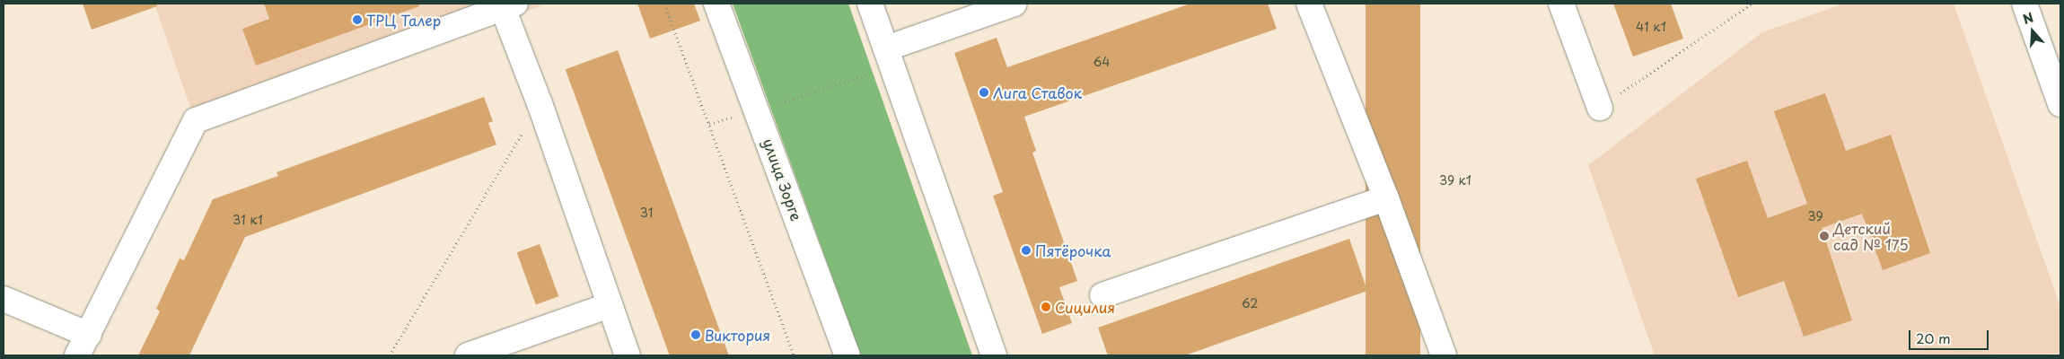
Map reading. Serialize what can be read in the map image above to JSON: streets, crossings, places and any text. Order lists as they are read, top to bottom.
{
  "streets": {
    "main road": ["улица Зорге"]
  },
  "places": [
    "ТРЦ Талер",
    "Лига Ставок",
    "Детский сад № 175",
    "Пятёрочка",
    "Сицилия",
    "Виктория"
  ],
  "house_numbers": [
    "41 к1",
    "64",
    "39 к1",
    "31",
    "39",
    "31 к1",
    "62"
  ],
  "scale_bar": "20 m",
  "north": "top"
}
